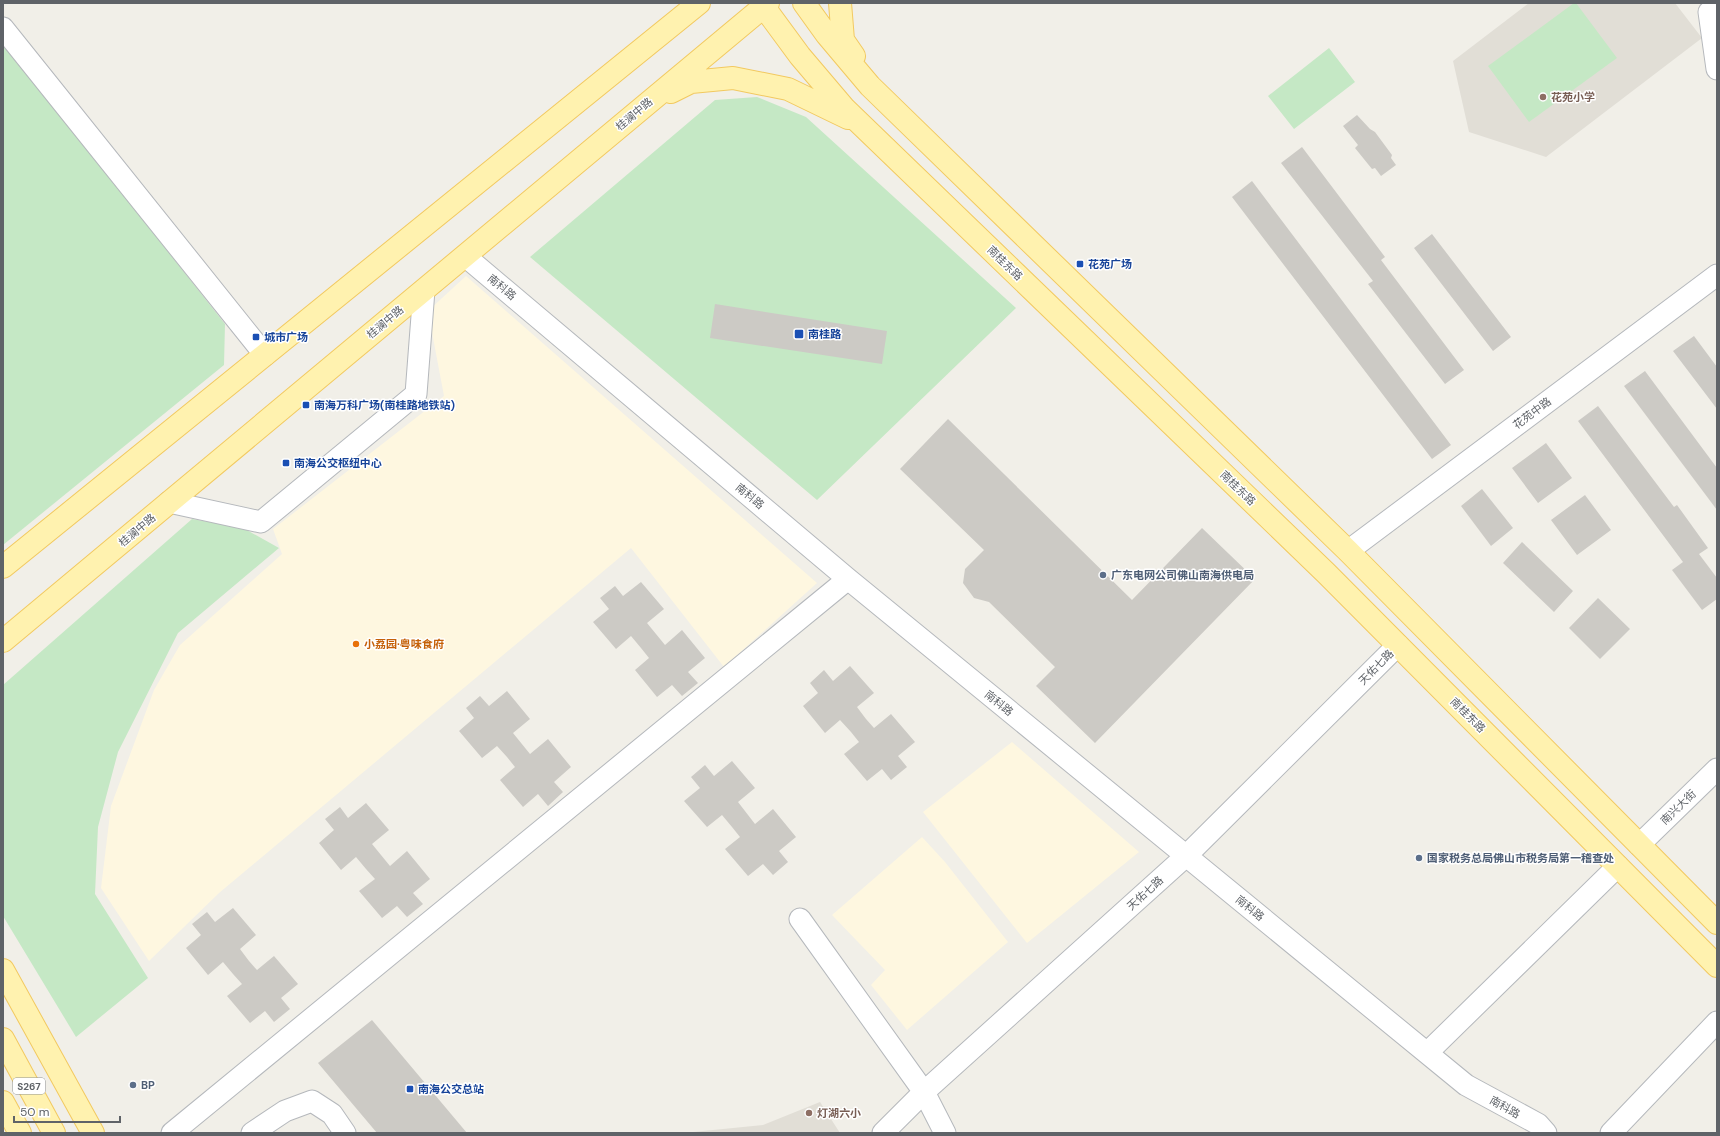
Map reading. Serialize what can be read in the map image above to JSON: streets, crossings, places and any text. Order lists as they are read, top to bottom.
{
  "streets": {
    "main road": ["桂澜中路", "南桂东路", "S267"],
    "street": [
      "南科路",
      "花苑中路",
      "天佑七路",
      "南兴大街"
    ]
  },
  "crossings": [
    ["桂澜中路", "南桂东路"],
    ["桂澜中路", "南科路"],
    ["南桂东路", "天佑七路"],
    ["南科路", "天佑七路"]
  ],
  "places": {
    "other": [
      "花苑小学",
      "广东电网公司佛山南海供电局",
      "小荔园·粤味食府",
      "国家税务总局佛山市税务局第一稽查处",
      "BP",
      "灯湖六小"
    ],
    "transit": [
      "花苑广场",
      "南桂路",
      "城市广场",
      "南海万科广场(南桂路地铁站)",
      "南海公交枢纽中心",
      "南海公交总站"
    ]
  },
  "scale_bar": "50 m"
}
